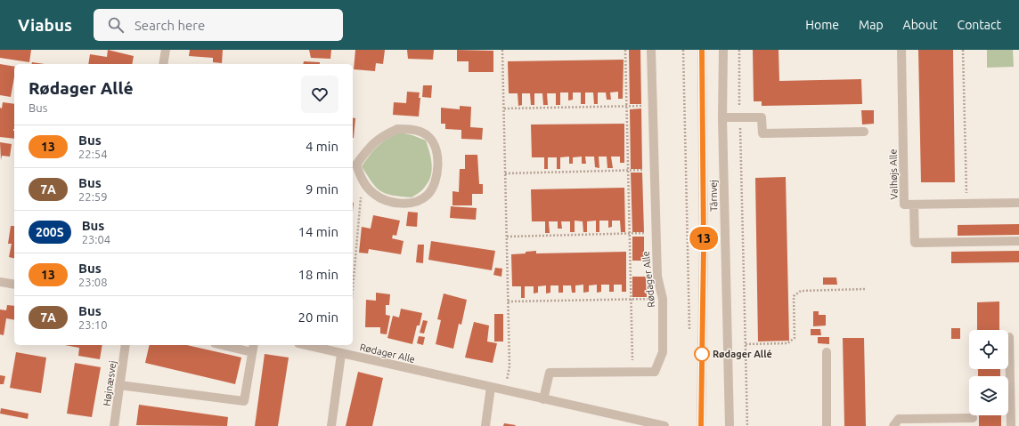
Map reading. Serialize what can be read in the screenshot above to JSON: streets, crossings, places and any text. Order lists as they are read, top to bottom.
{
  "streets": {
    "street": [
      "Valhøjs Alle",
      "Tårnvej",
      "Rødager Alle",
      "Højnæsvej"
    ]
  },
  "places": ["Rødager Allé"],
  "lines": ["bus line 13"],
  "page": {
    "header": "Viabus",
    "search": "Search here",
    "nav": [
      "Home",
      "Map",
      "About",
      "Contact"
    ],
    "on_map": "13",
    "heading": ["Rødager Allé", "Bus"],
    "list": [
      {
        "mark": "13",
        "name": "Bus",
        "note": "22:54",
        "value": "4 min"
      },
      {
        "mark": "7A",
        "name": "Bus",
        "note": "22:59",
        "value": "9 min"
      },
      {
        "mark": "200S",
        "name": "Bus",
        "note": "23:04",
        "value": "14 min"
      },
      {
        "mark": "13",
        "name": "Bus",
        "note": "23:08",
        "value": "18 min"
      },
      {
        "mark": "7A",
        "name": "Bus",
        "note": "23:10",
        "value": "20 min"
      }
    ]
  }
}
